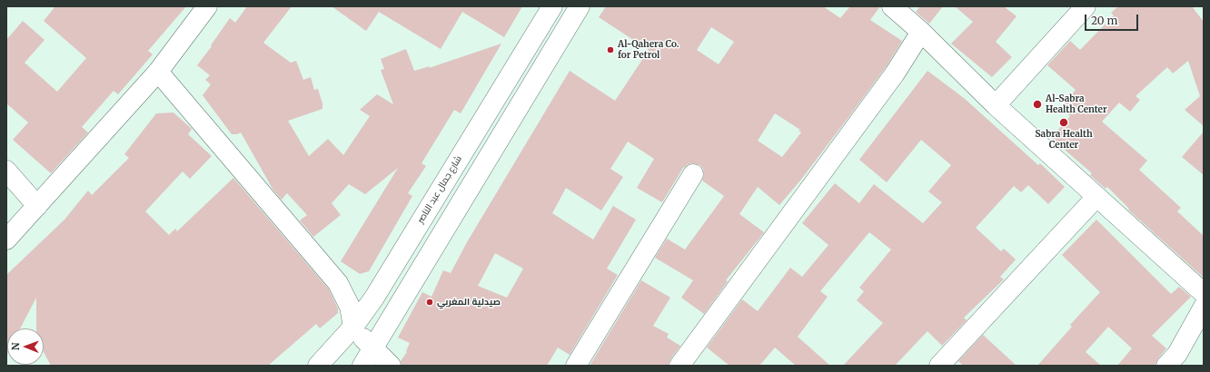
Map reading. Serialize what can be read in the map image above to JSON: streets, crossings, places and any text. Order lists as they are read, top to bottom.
{
  "streets": {
    "street": ["شارع جمال عبد الناصر"]
  },
  "places": [
    "Al-Qahera Co. for Petrol",
    "Al-Sabra Health Center",
    "Sabra Health Center",
    "صيدلية المغربي"
  ],
  "scale_bar": "20 m",
  "north": "left"
}
